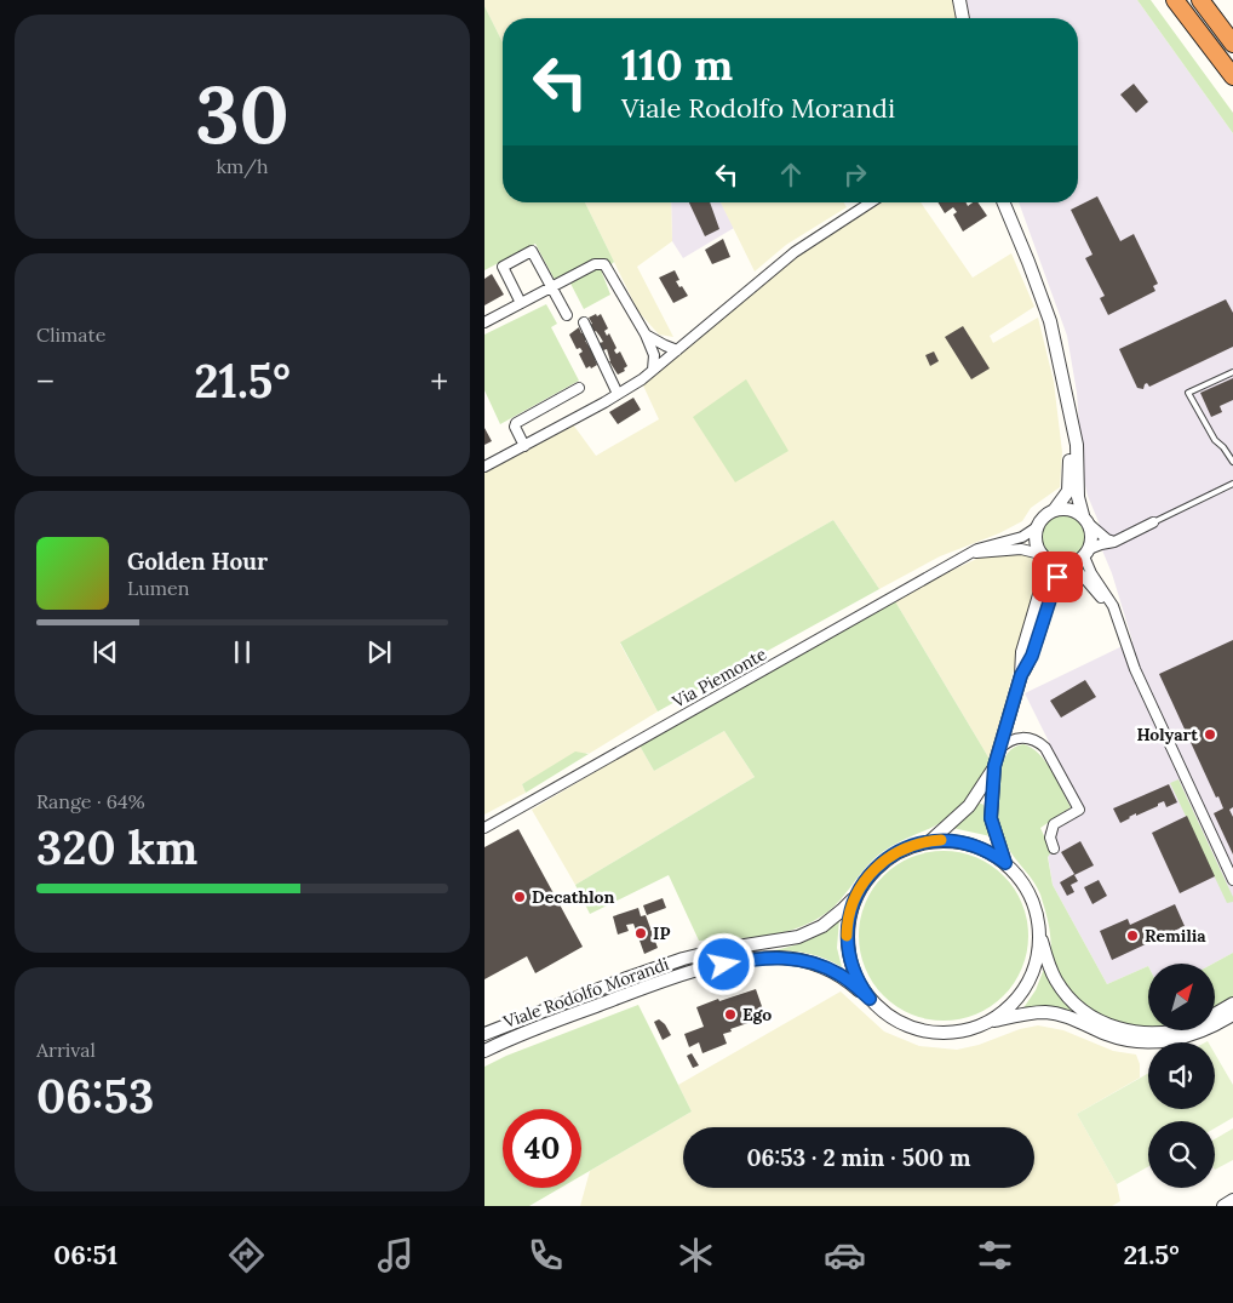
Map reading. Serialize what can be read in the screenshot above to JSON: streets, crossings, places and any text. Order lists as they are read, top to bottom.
{
  "streets": {
    "street": ["Via Piemonte", "Viale Rodolfo Morandi"]
  },
  "places": [
    "Holyart",
    "Decathlon",
    "IP",
    "Remilia",
    "Ego"
  ],
  "north": "top right",
  "page": {
    "tile": [
      ["30", "km/h"],
      "Climate",
      ["Range · 64%", "320 km"],
      ["Arrival", "06:53"]
    ],
    "turn": ["110 m", "Viale Rodolfo Morandi"],
    "heat": ["−", "21.5°", "+"],
    "song": ["Golden Hour", "Lumen"],
    "limit": "40",
    "trip": "06:53 · 2 min · 500 m",
    "tabs": ["06:51", "21.5°"]
  }
}
